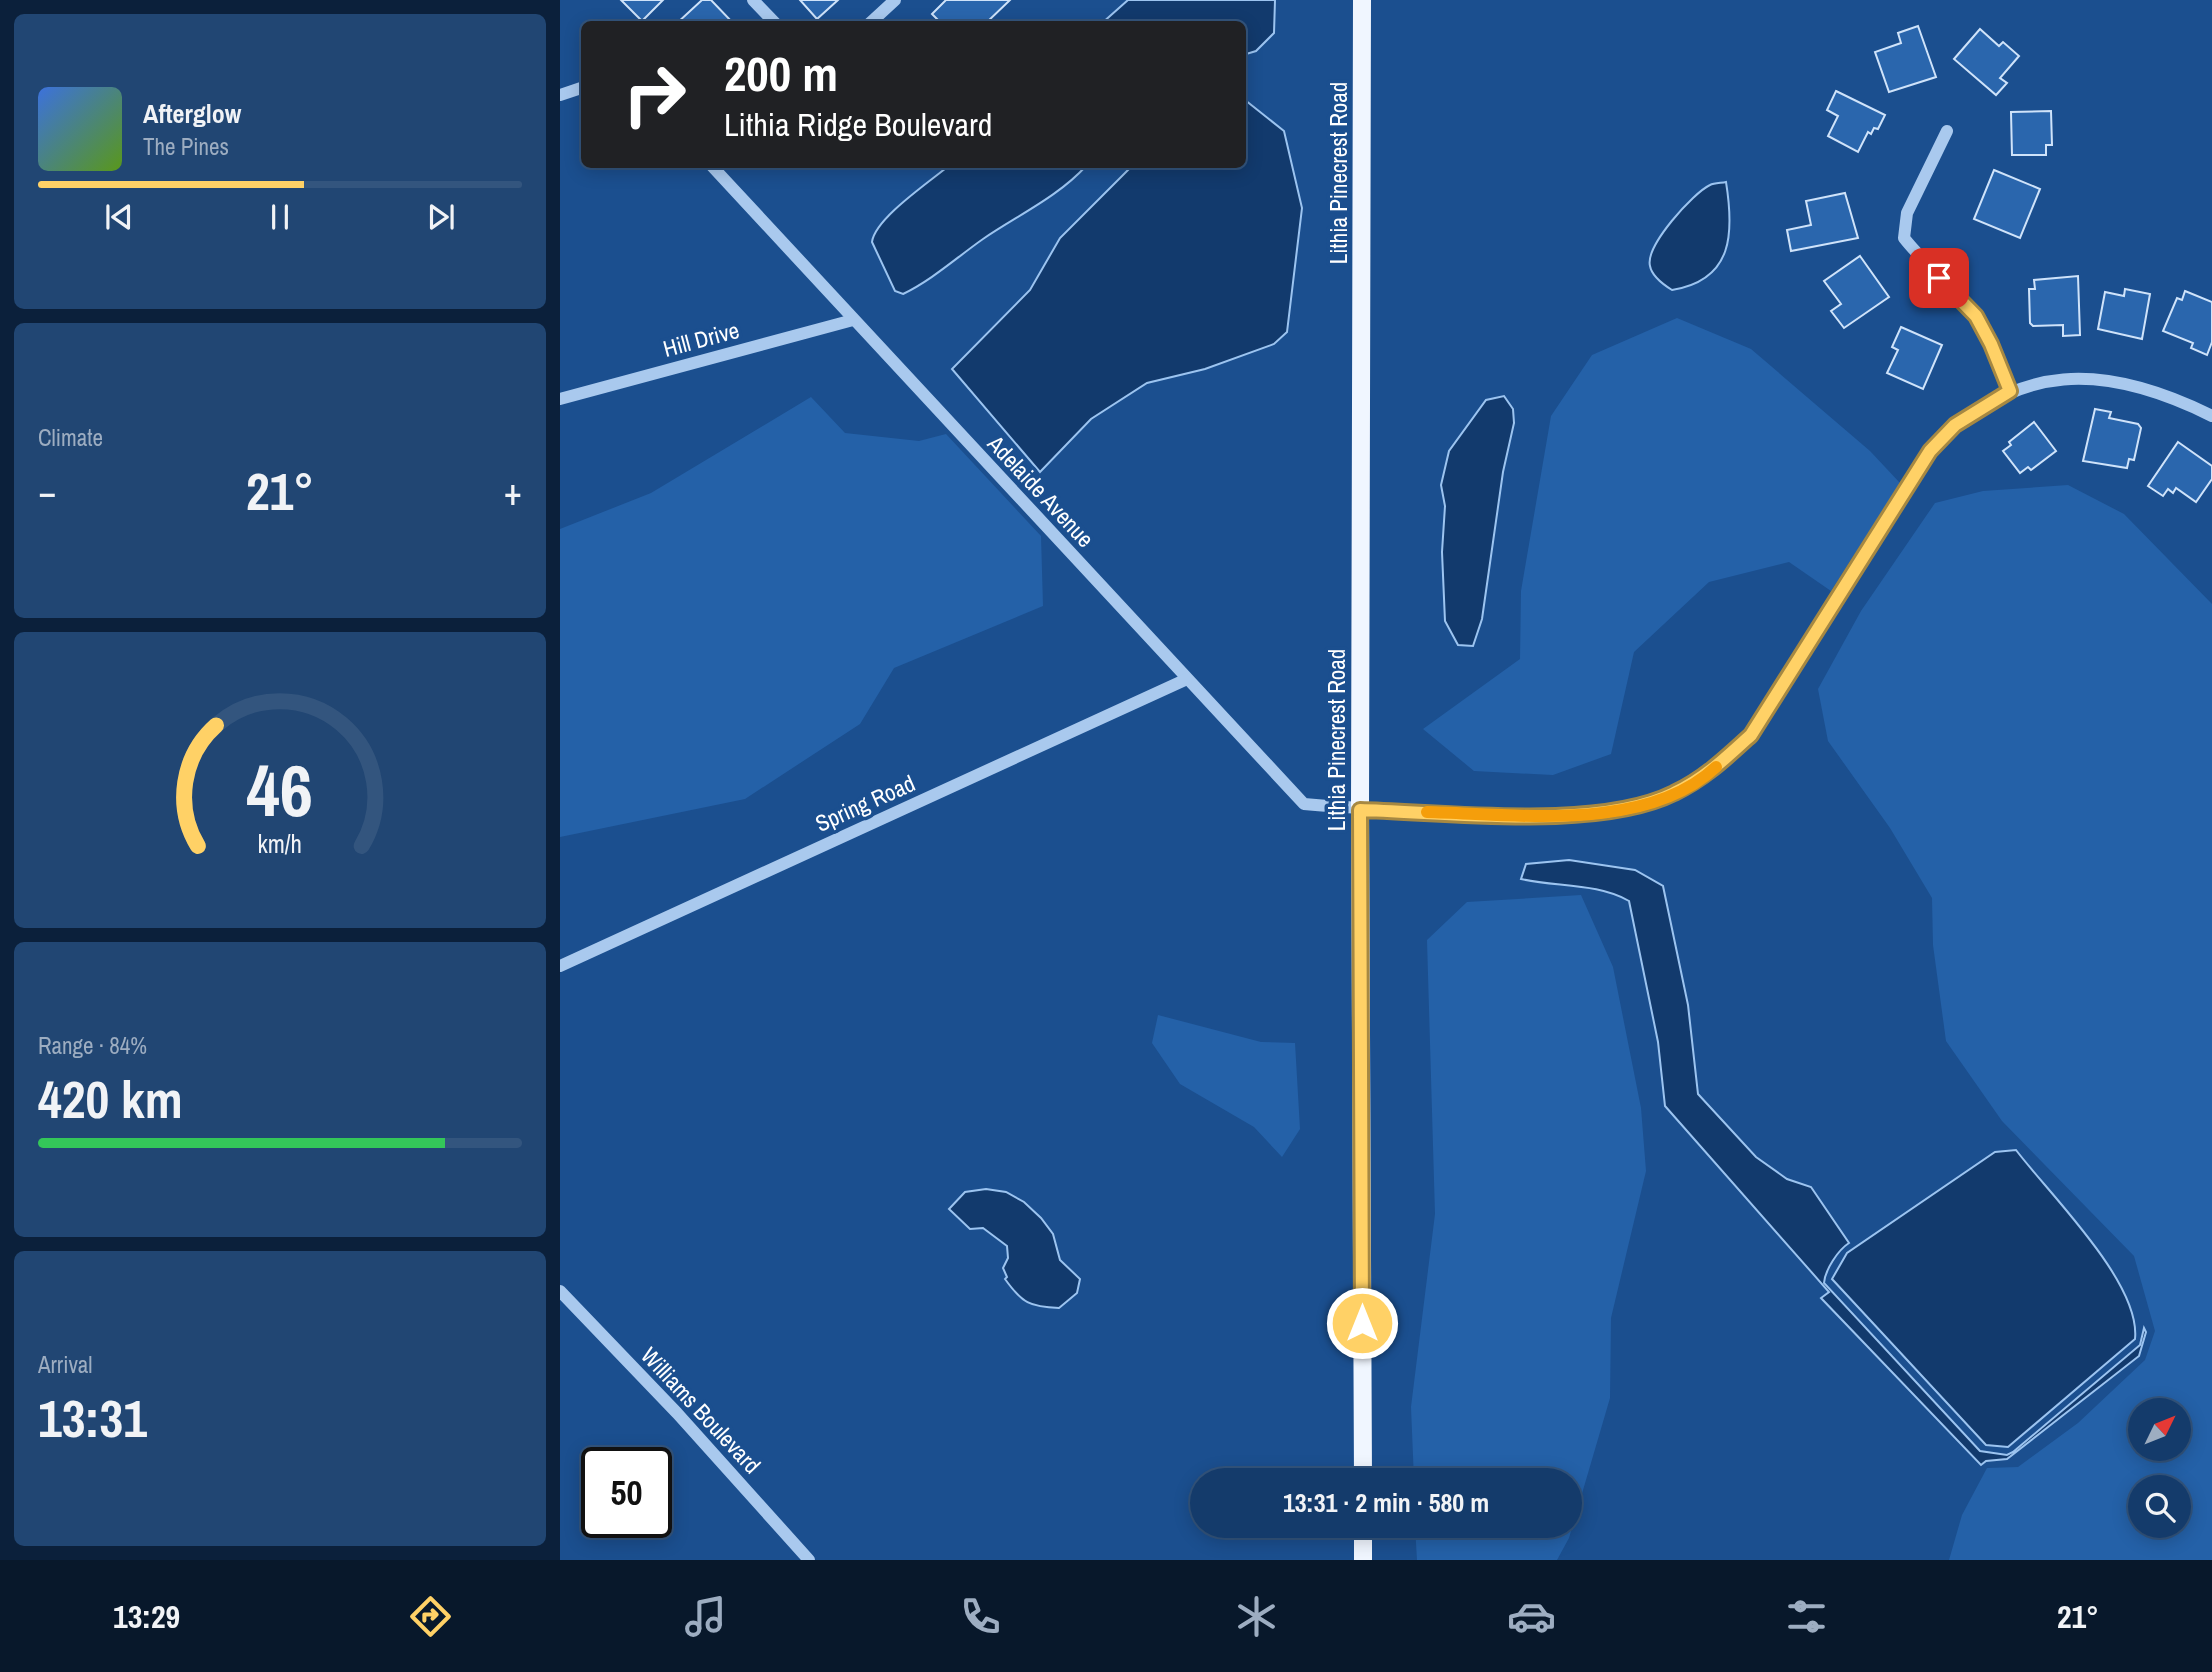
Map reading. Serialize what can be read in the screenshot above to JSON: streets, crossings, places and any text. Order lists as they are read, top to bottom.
{
  "streets": {
    "main road": ["Lithia Pinecrest Road"],
    "street": [
      "Hill Drive",
      "Adelaide Avenue",
      "Spring Road",
      "Williams Boulevard"
    ]
  },
  "crossings": [
    ["Lithia Pinecrest Road", "Adelaide Avenue"],
    ["Hill Drive", "Adelaide Avenue"],
    ["Adelaide Avenue", "Spring Road"]
  ],
  "north": "top right",
  "page": {
    "turn": ["200 m", "Lithia Ridge Boulevard"],
    "song": ["Afterglow", "The Pines"],
    "tile": [
      "Climate",
      ["Range · 84%", "420 km"],
      ["Arrival", "13:31"]
    ],
    "heat": ["−", "21°", "+"],
    "limit": "50",
    "trip": "13:31 · 2 min · 580 m",
    "tabs": ["13:29", "21°"],
    "gauge": ["46", "km/h"]
  }
}
